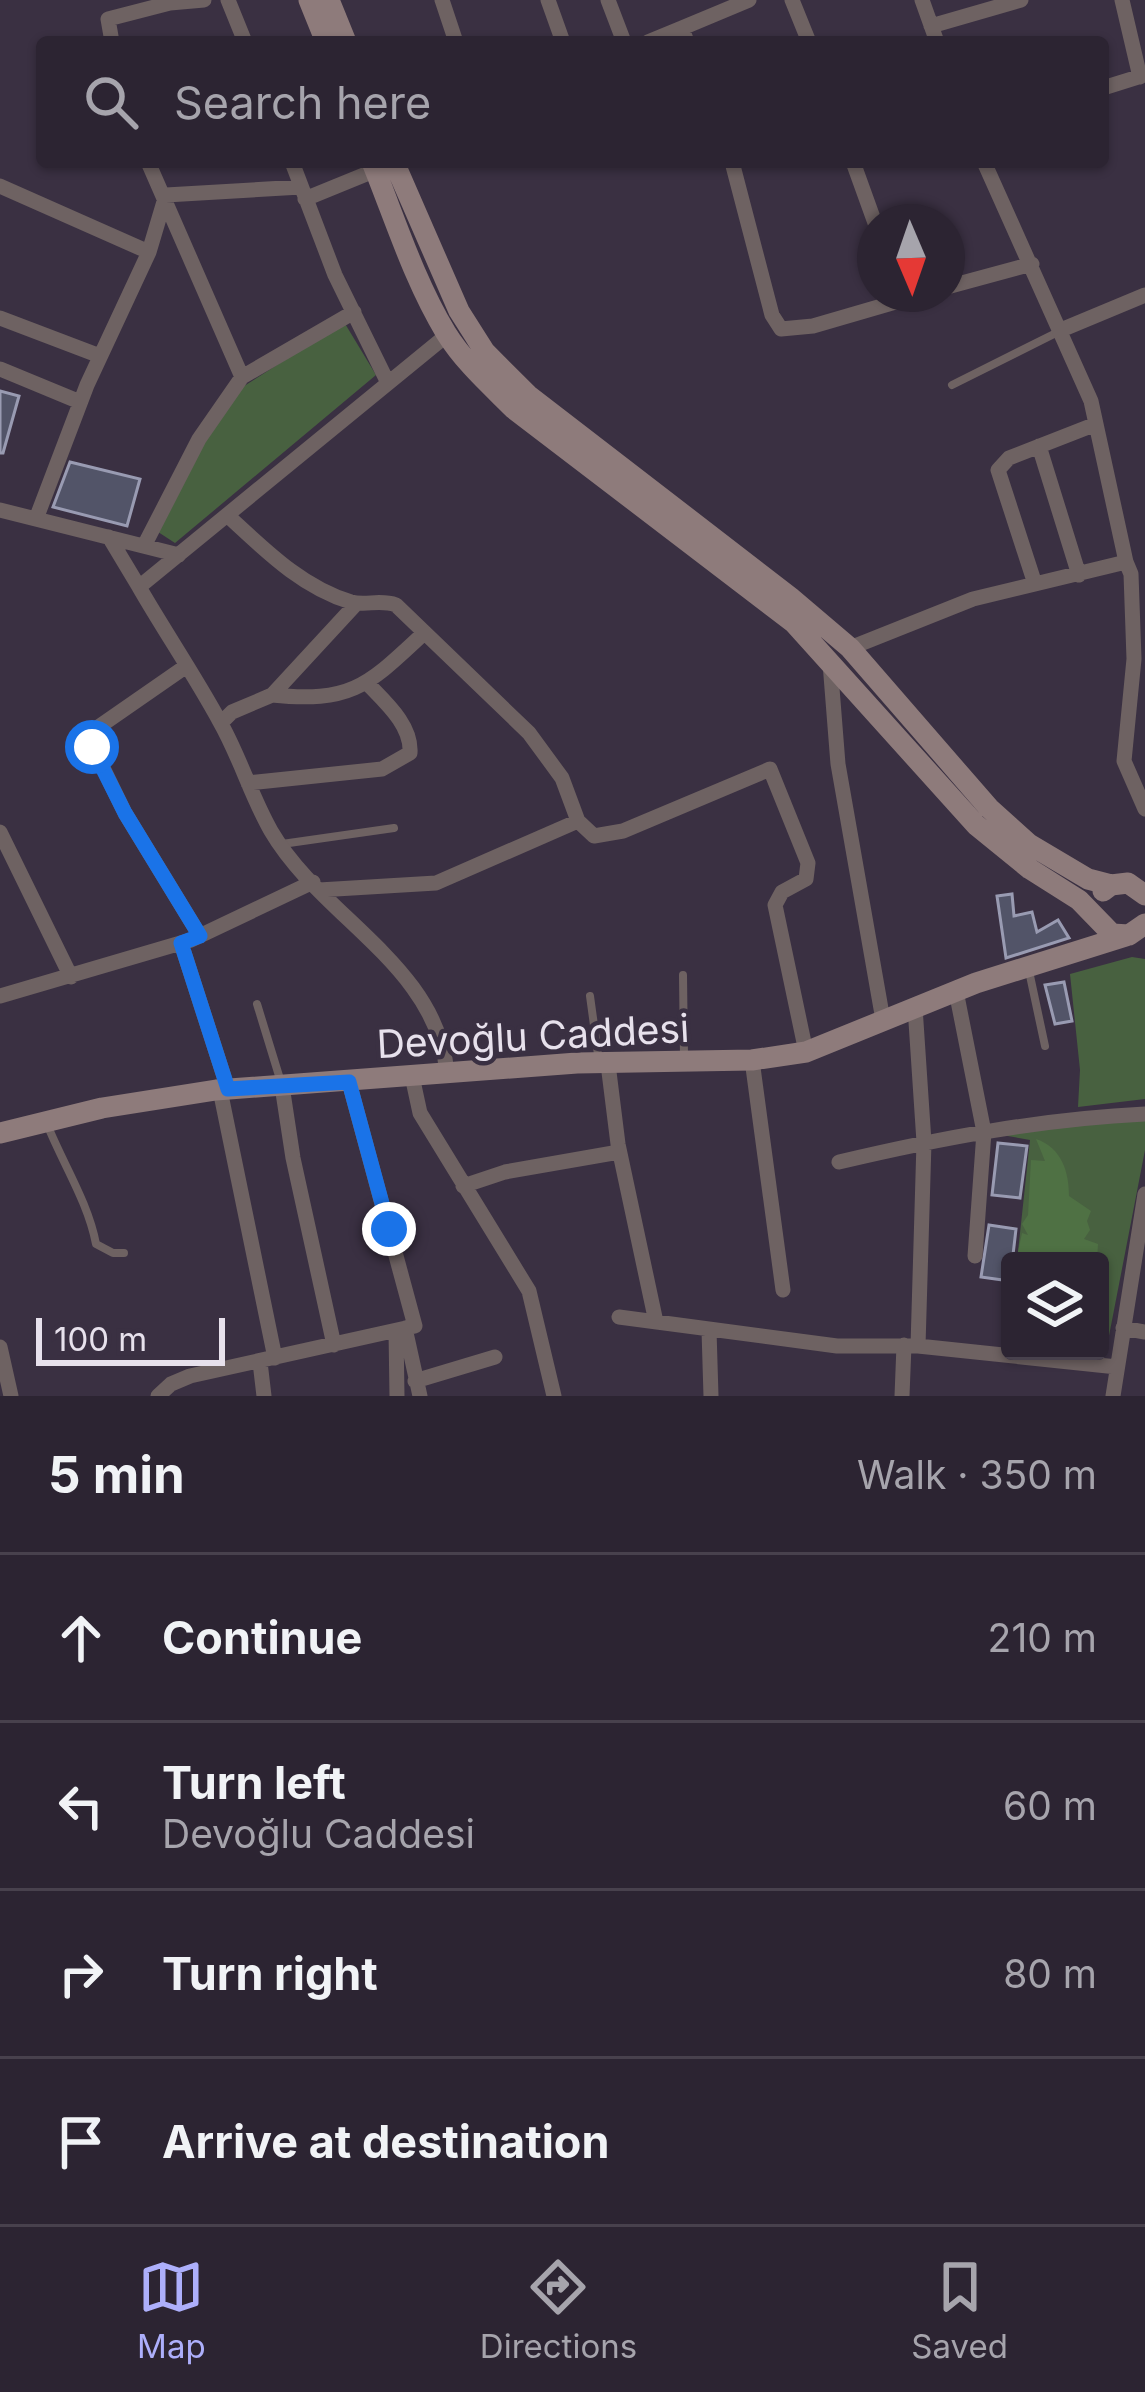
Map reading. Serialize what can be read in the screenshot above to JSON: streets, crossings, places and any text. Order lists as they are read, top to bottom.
{
  "streets": {
    "street": ["Devoğlu Caddesi"]
  },
  "scale_bar": "100 m",
  "north": "bottom",
  "page": {
    "search": "Search here",
    "scale": "100 m",
    "heading": ["5 min", "Walk · 350 m"],
    "list": [
      ["Continue", "210 m"],
      ["Turn left", "Devoğlu Caddesi", "60 m"],
      ["Turn right", "80 m"],
      "Arrive at destination"
    ],
    "nav": ["Map", "Directions", "Saved"]
  }
}
